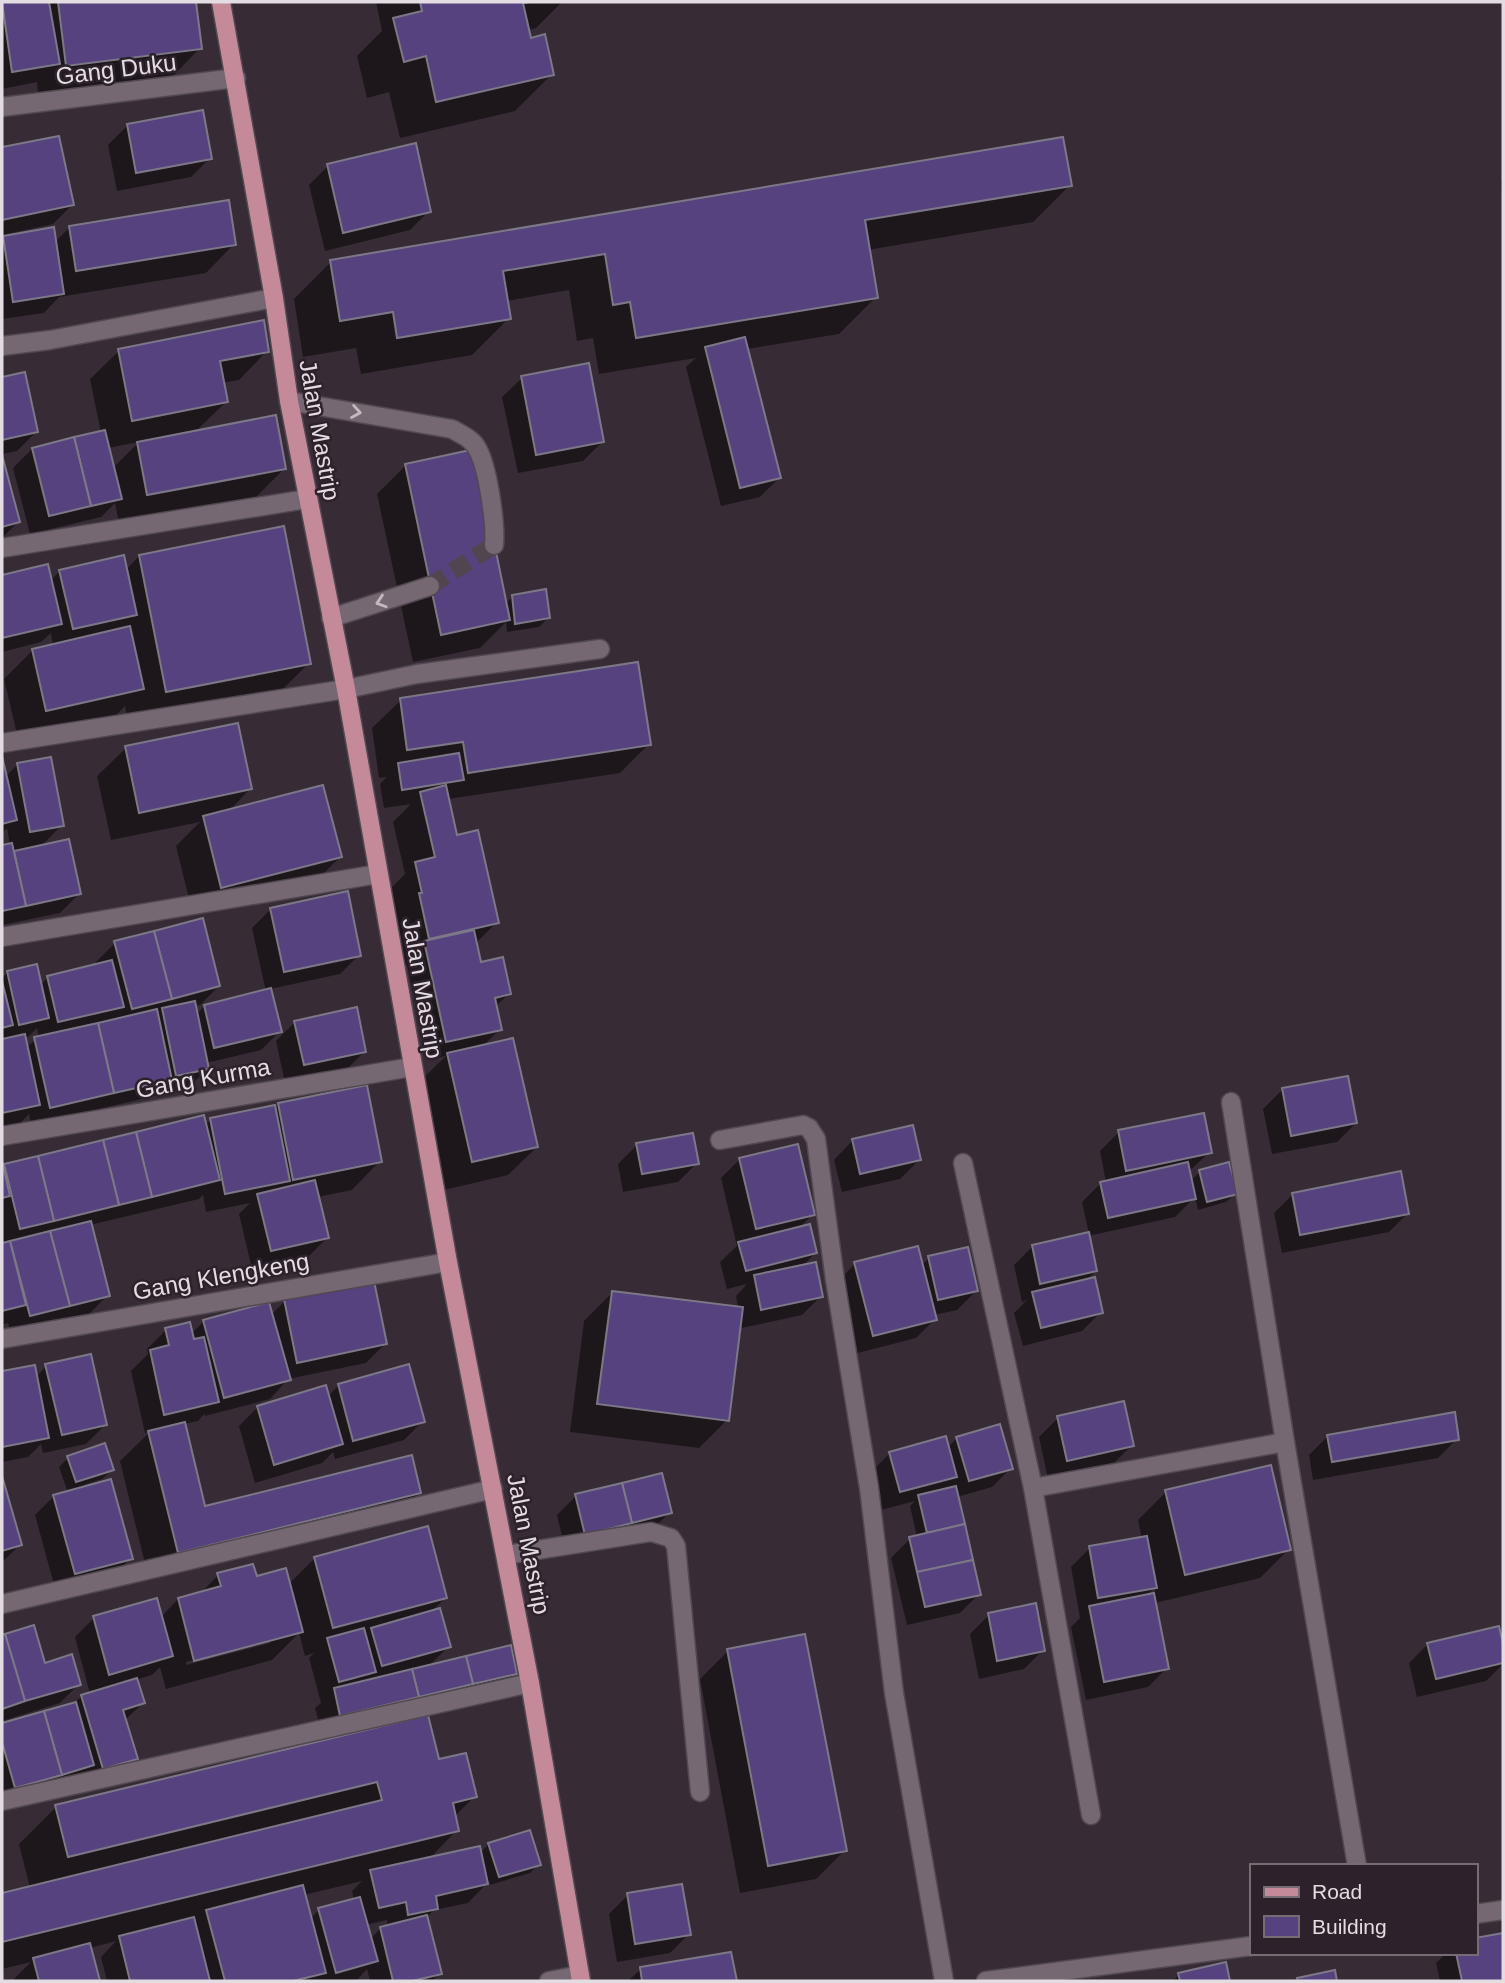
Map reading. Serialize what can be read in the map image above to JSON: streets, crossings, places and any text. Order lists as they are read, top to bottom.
{
  "streets": {
    "main road": ["Jalan Mastrip"],
    "street": ["Gang Duku", "Gang Kurma", "Gang Klengkeng"]
  },
  "crossings": [
    ["Gang Duku", "Jalan Mastrip"],
    ["Jalan Mastrip", "Gang Kurma"],
    ["Jalan Mastrip", "Gang Klengkeng"]
  ],
  "legend": ["Road", "Building"]
}
